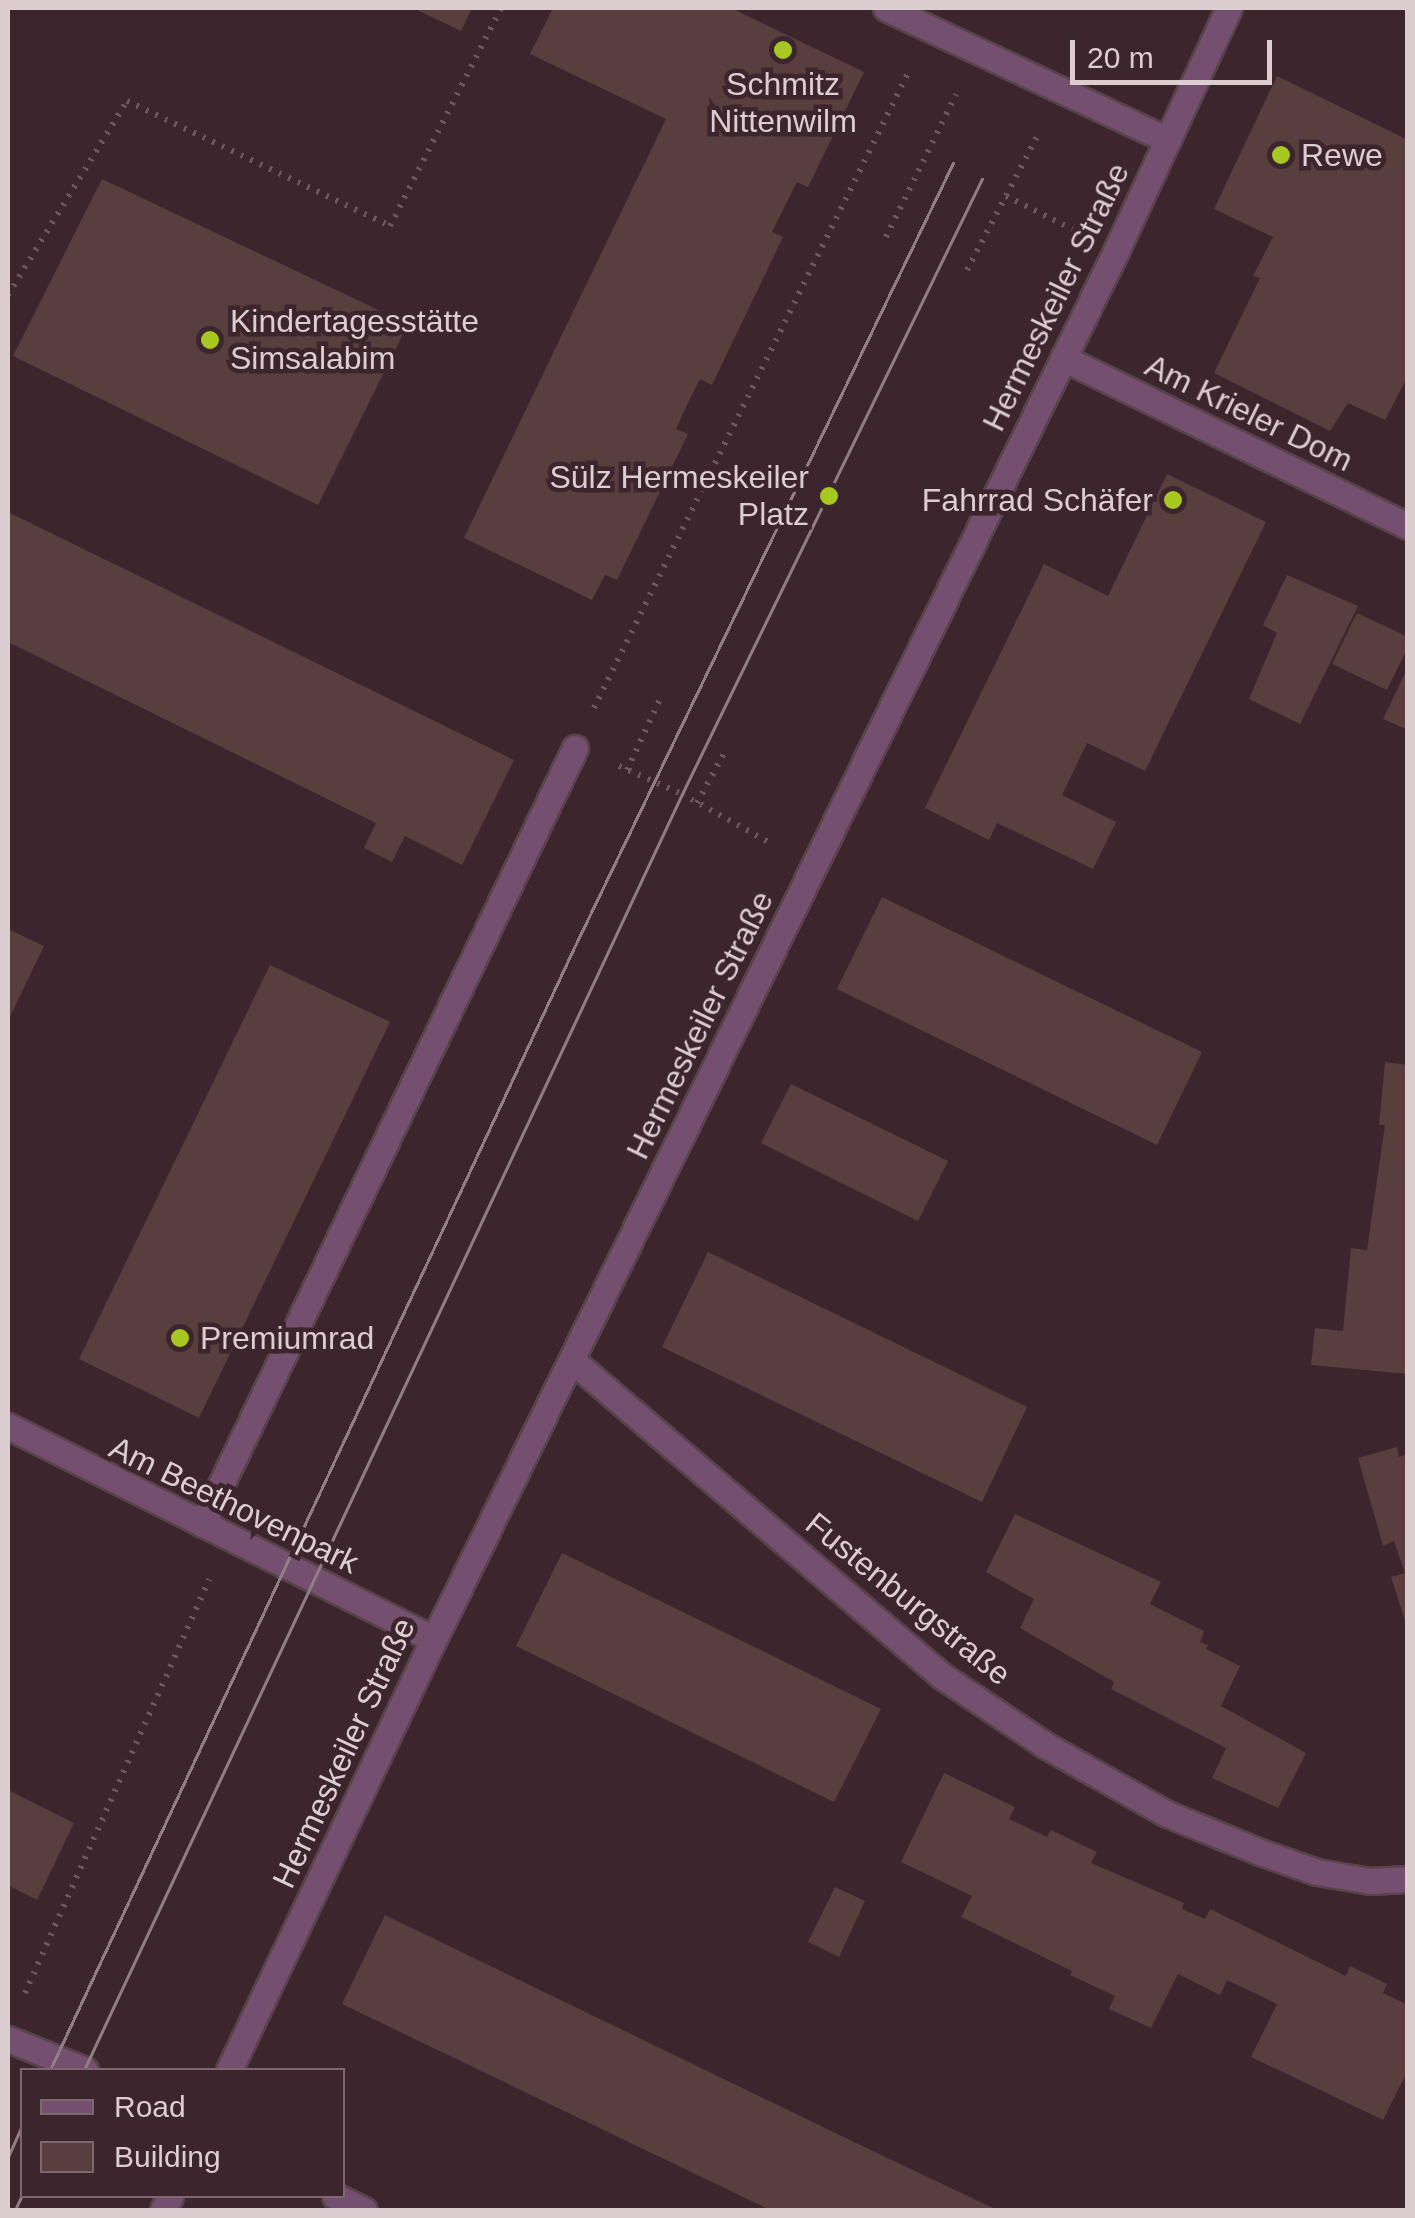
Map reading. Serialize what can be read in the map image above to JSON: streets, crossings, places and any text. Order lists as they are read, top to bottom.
{
  "streets": {
    "street": [
      "Hermeskeiler Straße",
      "Am Krieler Dom",
      "Am Beethovenpark",
      "Fustenburgstraße"
    ]
  },
  "crossings": [
    ["Hermeskeiler Straße", "Am Krieler Dom"],
    ["Hermeskeiler Straße", "Am Beethovenpark"],
    ["Hermeskeiler Straße", "Fustenburgstraße"]
  ],
  "places": [
    "Schmitz Nittenwilm",
    "Rewe",
    "Kindertagesstätte Simsalabim",
    "Sülz Hermeskeiler Platz",
    "Fahrrad Schäfer",
    "Premiumrad"
  ],
  "legend": ["Road", "Building"],
  "scale_bar": "20 m"
}
